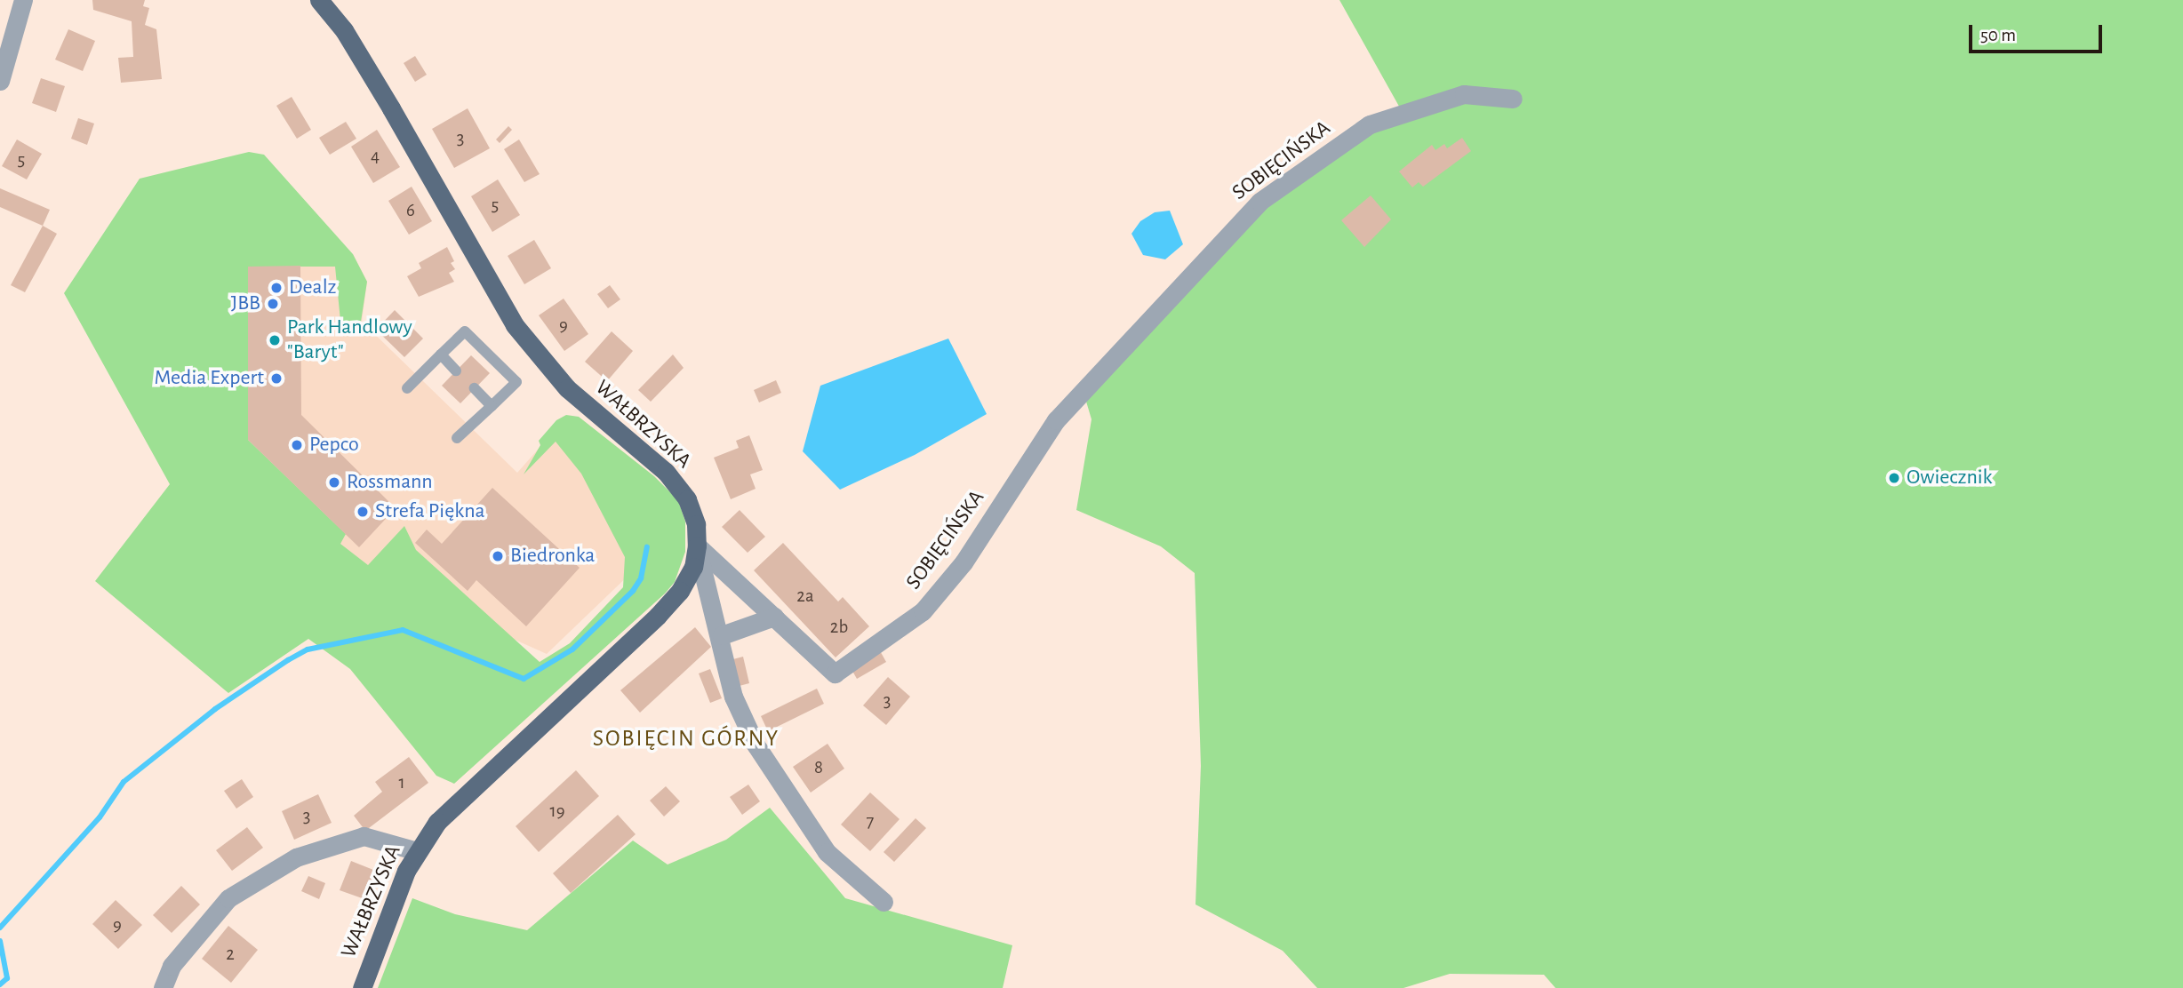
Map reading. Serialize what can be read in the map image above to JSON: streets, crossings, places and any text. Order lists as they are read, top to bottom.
{
  "streets": {
    "main road": ["WAŁBRZYSKA"],
    "street": ["SOBIĘCIŃSKA"]
  },
  "crossings": [
    ["SOBIĘCIŃSKA", "WAŁBRZYSKA"]
  ],
  "districts": ["SOBIĘCIN GÓRNY"],
  "places": [
    "Dealz",
    "JBB",
    "Park Handlowy \"Baryt\"",
    "Media Expert",
    "Pepco",
    "Owiecznik",
    "Rossmann",
    "Strefa Piękna",
    "Biedronka"
  ],
  "house_numbers": [
    "3",
    "4",
    "5",
    "5",
    "6",
    "9",
    "2a",
    "2b",
    "3",
    "8",
    "1",
    "19",
    "3",
    "7",
    "9",
    "2"
  ],
  "scale_bar": "50 m"
}
